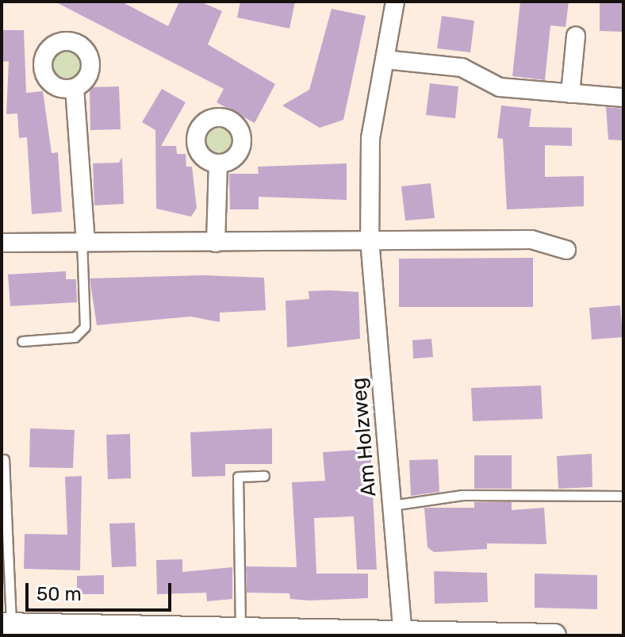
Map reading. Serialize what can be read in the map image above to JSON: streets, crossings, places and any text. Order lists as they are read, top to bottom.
{
  "streets": {
    "street": ["Am Holzweg"]
  },
  "scale_bar": "50 m"
}
